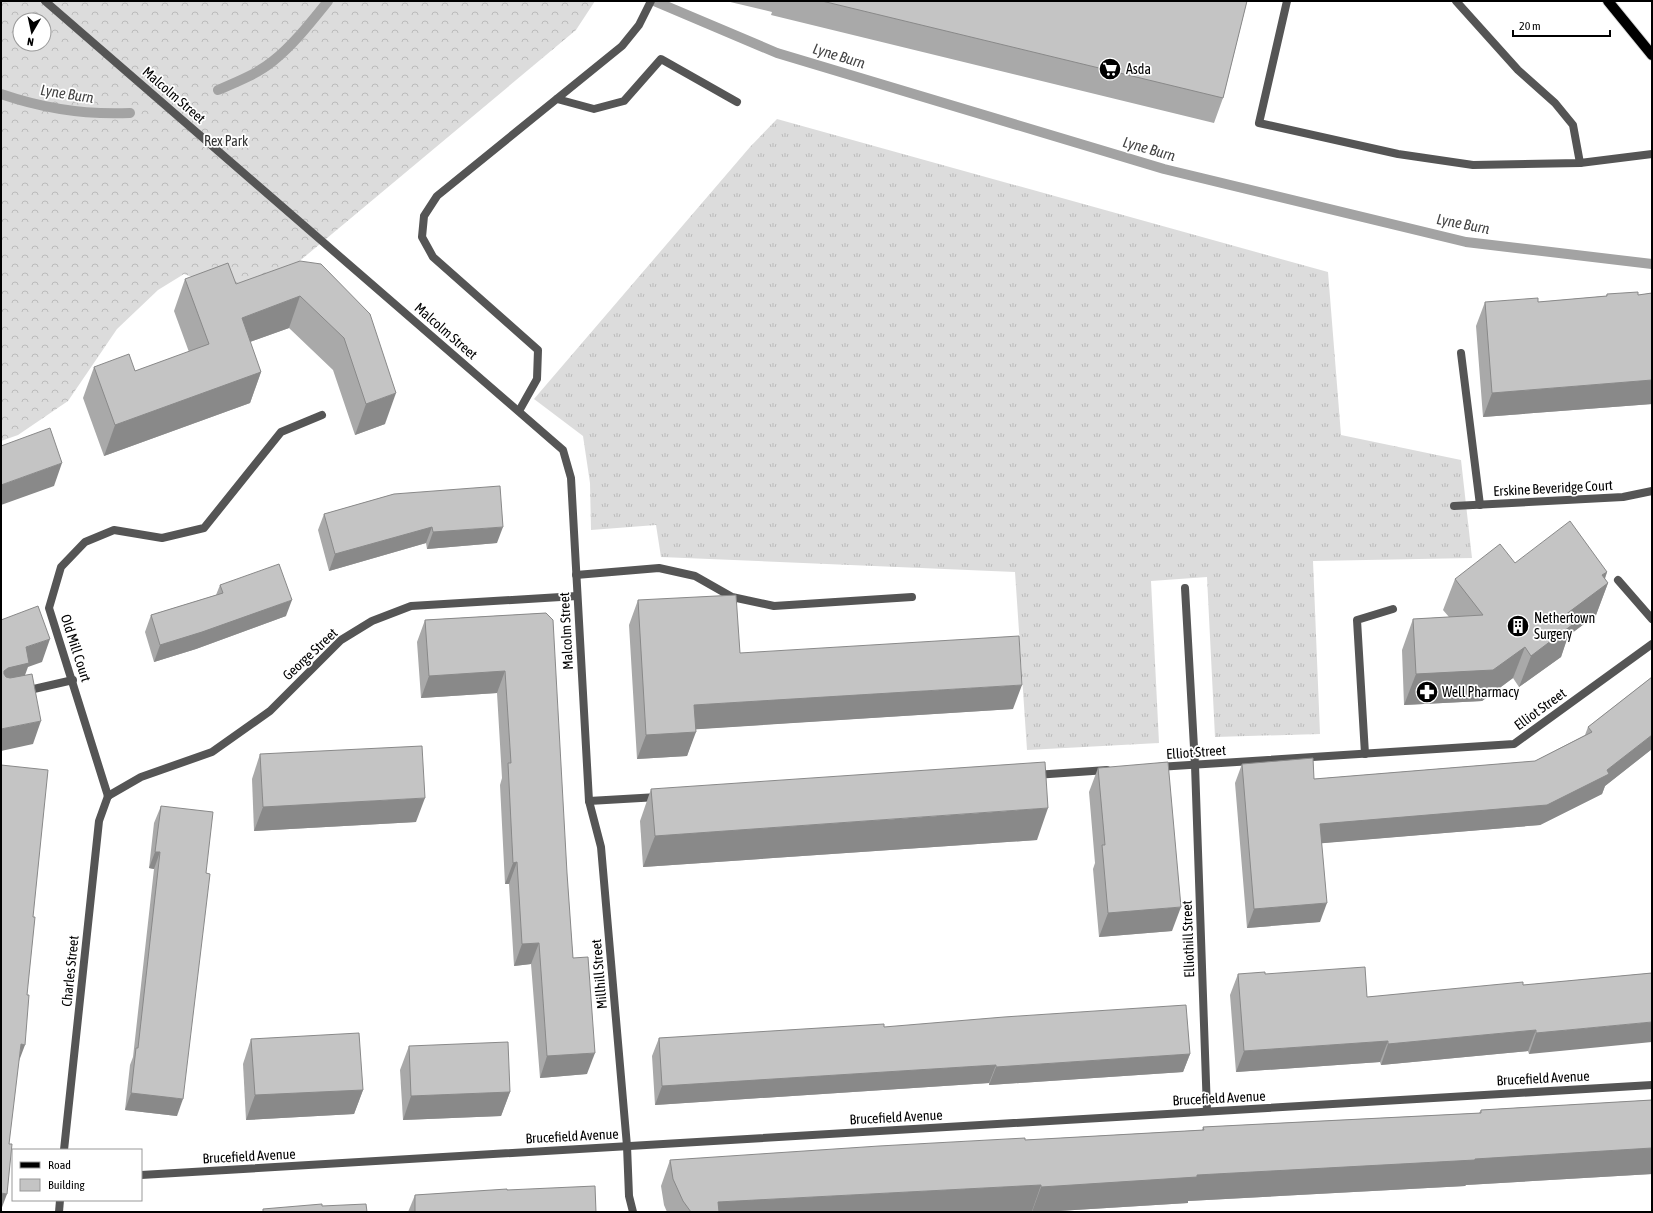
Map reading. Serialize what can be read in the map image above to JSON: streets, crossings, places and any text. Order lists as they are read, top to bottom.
{
  "streets": {
    "street": [
      "Malcolm Street",
      "Erskine Beveridge Court",
      "Old Mill Court",
      "George Street",
      "Elliot Street",
      "Elliothill Street",
      "Charles Street",
      "Millhill Street",
      "Brucefield Avenue"
    ]
  },
  "crossings": [
    ["Malcolm Street", "George Street"],
    ["Malcolm Street", "Millhill Street"],
    ["Old Mill Court", "George Street"],
    ["Old Mill Court", "Charles Street"],
    ["George Street", "Charles Street"],
    ["Elliot Street", "Elliothill Street"],
    ["Elliothill Street", "Brucefield Avenue"],
    ["Millhill Street", "Brucefield Avenue"]
  ],
  "water": ["Lyne Burn"],
  "parks": ["Rex Park"],
  "places": {
    "supermarket": ["Asda"],
    "building": ["Nethertown Surgery"],
    "pharmacy": ["Well Pharmacy"]
  },
  "legend": ["Road", "Building"],
  "scale_bar": "20 m",
  "north": "bottom"
}
